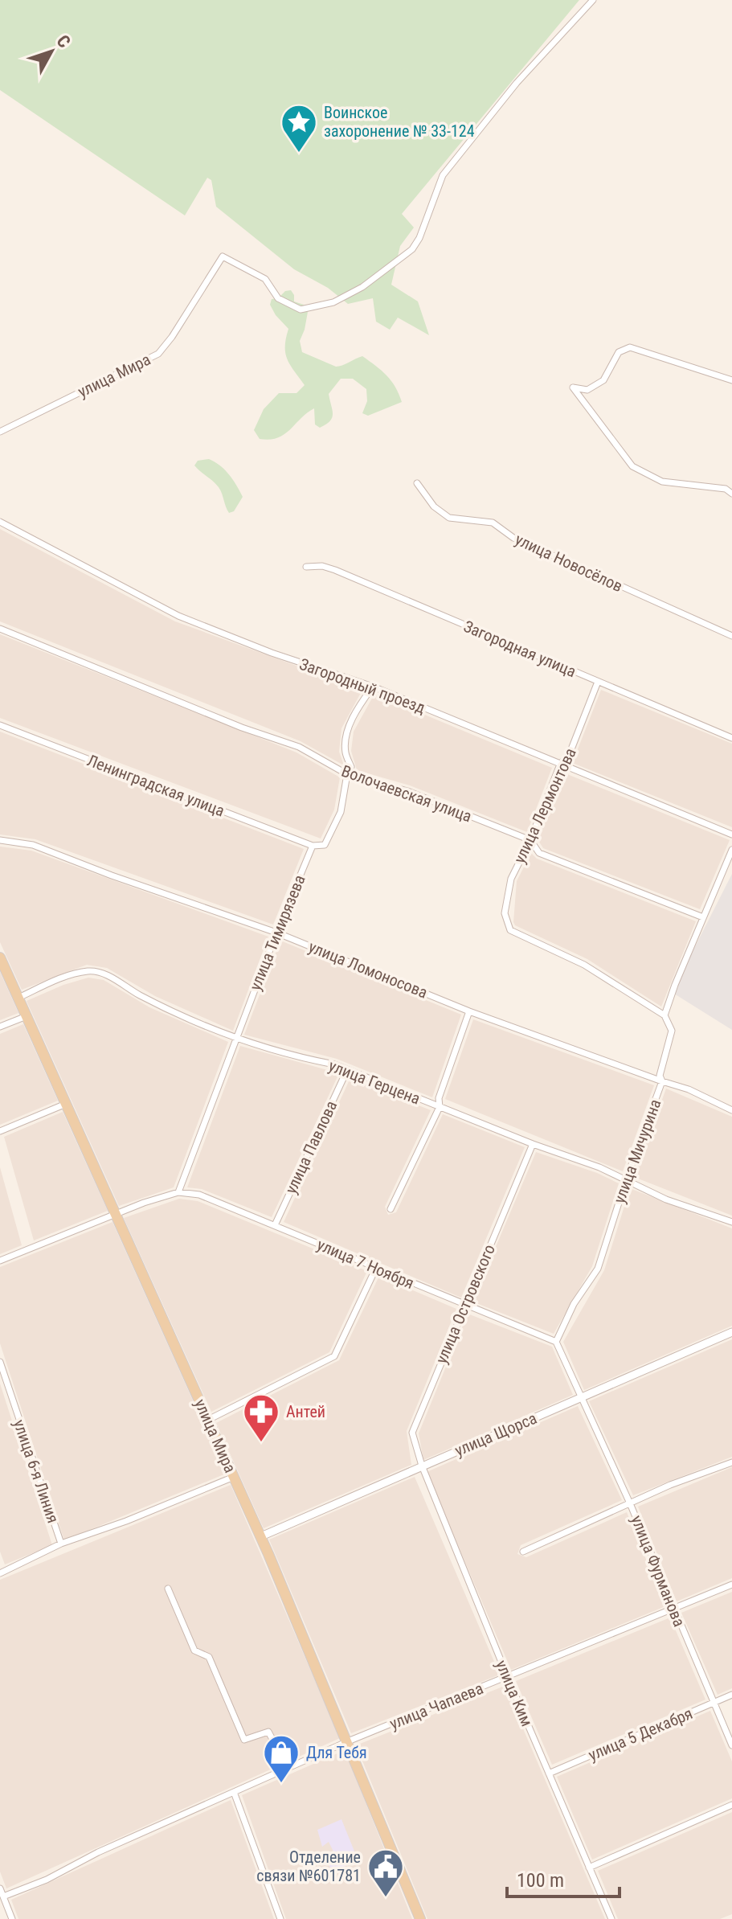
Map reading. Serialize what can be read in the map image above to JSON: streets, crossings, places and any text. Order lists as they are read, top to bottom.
{
  "streets": {
    "main road": ["улица Мира"],
    "street": [
      "улица Новосёлов",
      "Загородная улица",
      "Загородный проезд",
      "Ленинградская улица",
      "Волочаевская улица",
      "улица Лермонтова",
      "улица Тимирязева",
      "улица Ломоносова",
      "улица Герцена",
      "улица Павлова",
      "улица Мичурина",
      "улица 7 Ноября",
      "улица Островского",
      "улица Щорса",
      "улица 6-я Линия",
      "улица Фурманова",
      "улица Ким",
      "улица Чапаева",
      "улица 5 Декабря"
    ]
  },
  "crossings": [
    ["улица Мира", "улица Герцена"],
    ["улица Мира", "улица Щорса"],
    ["улица Мира", "улица Чапаева"],
    ["Загородная улица", "улица Лермонтова"],
    ["Загородный проезд", "улица Лермонтова"],
    ["Загородный проезд", "улица Тимирязева"],
    ["Ленинградская улица", "улица Тимирязева"],
    ["Волочаевская улица", "улица Лермонтова"],
    ["Волочаевская улица", "улица Тимирязева"],
    ["Волочаевская улица", "улица Мичурина"],
    ["улица Лермонтова", "улица Мичурина"],
    ["улица Тимирязева", "улица Ломоносова"],
    ["улица Тимирязева", "улица Герцена"],
    ["улица Тимирязева", "улица 7 Ноября"],
    ["улица Ломоносова", "улица Мичурина"],
    ["улица Герцена", "улица Павлова"],
    ["улица Герцена", "улица Мичурина"],
    ["улица Герцена", "улица Островского"],
    ["улица Павлова", "улица 7 Ноября"],
    ["улица Мичурина", "улица 7 Ноября"],
    ["улица 7 Ноября", "улица Островского"],
    ["улица Островского", "улица Щорса"],
    ["улица Островского", "улица Ким"],
    ["улица Щорса", "улица Фурманова"],
    ["улица Щорса", "улица Ким"],
    ["улица Фурманова", "улица Чапаева"],
    ["улица Фурманова", "улица 5 Декабря"],
    ["улица Ким", "улица Чапаева"],
    ["улица Ким", "улица 5 Декабря"]
  ],
  "places": {
    "place": ["Воинское захоронение № 33-124"],
    "pharmacy": ["Антей"],
    "shop": ["Для Тебя"],
    "public building": ["Отделение связи №601781"]
  },
  "scale_bar": "100 m",
  "north": "top right"
}
